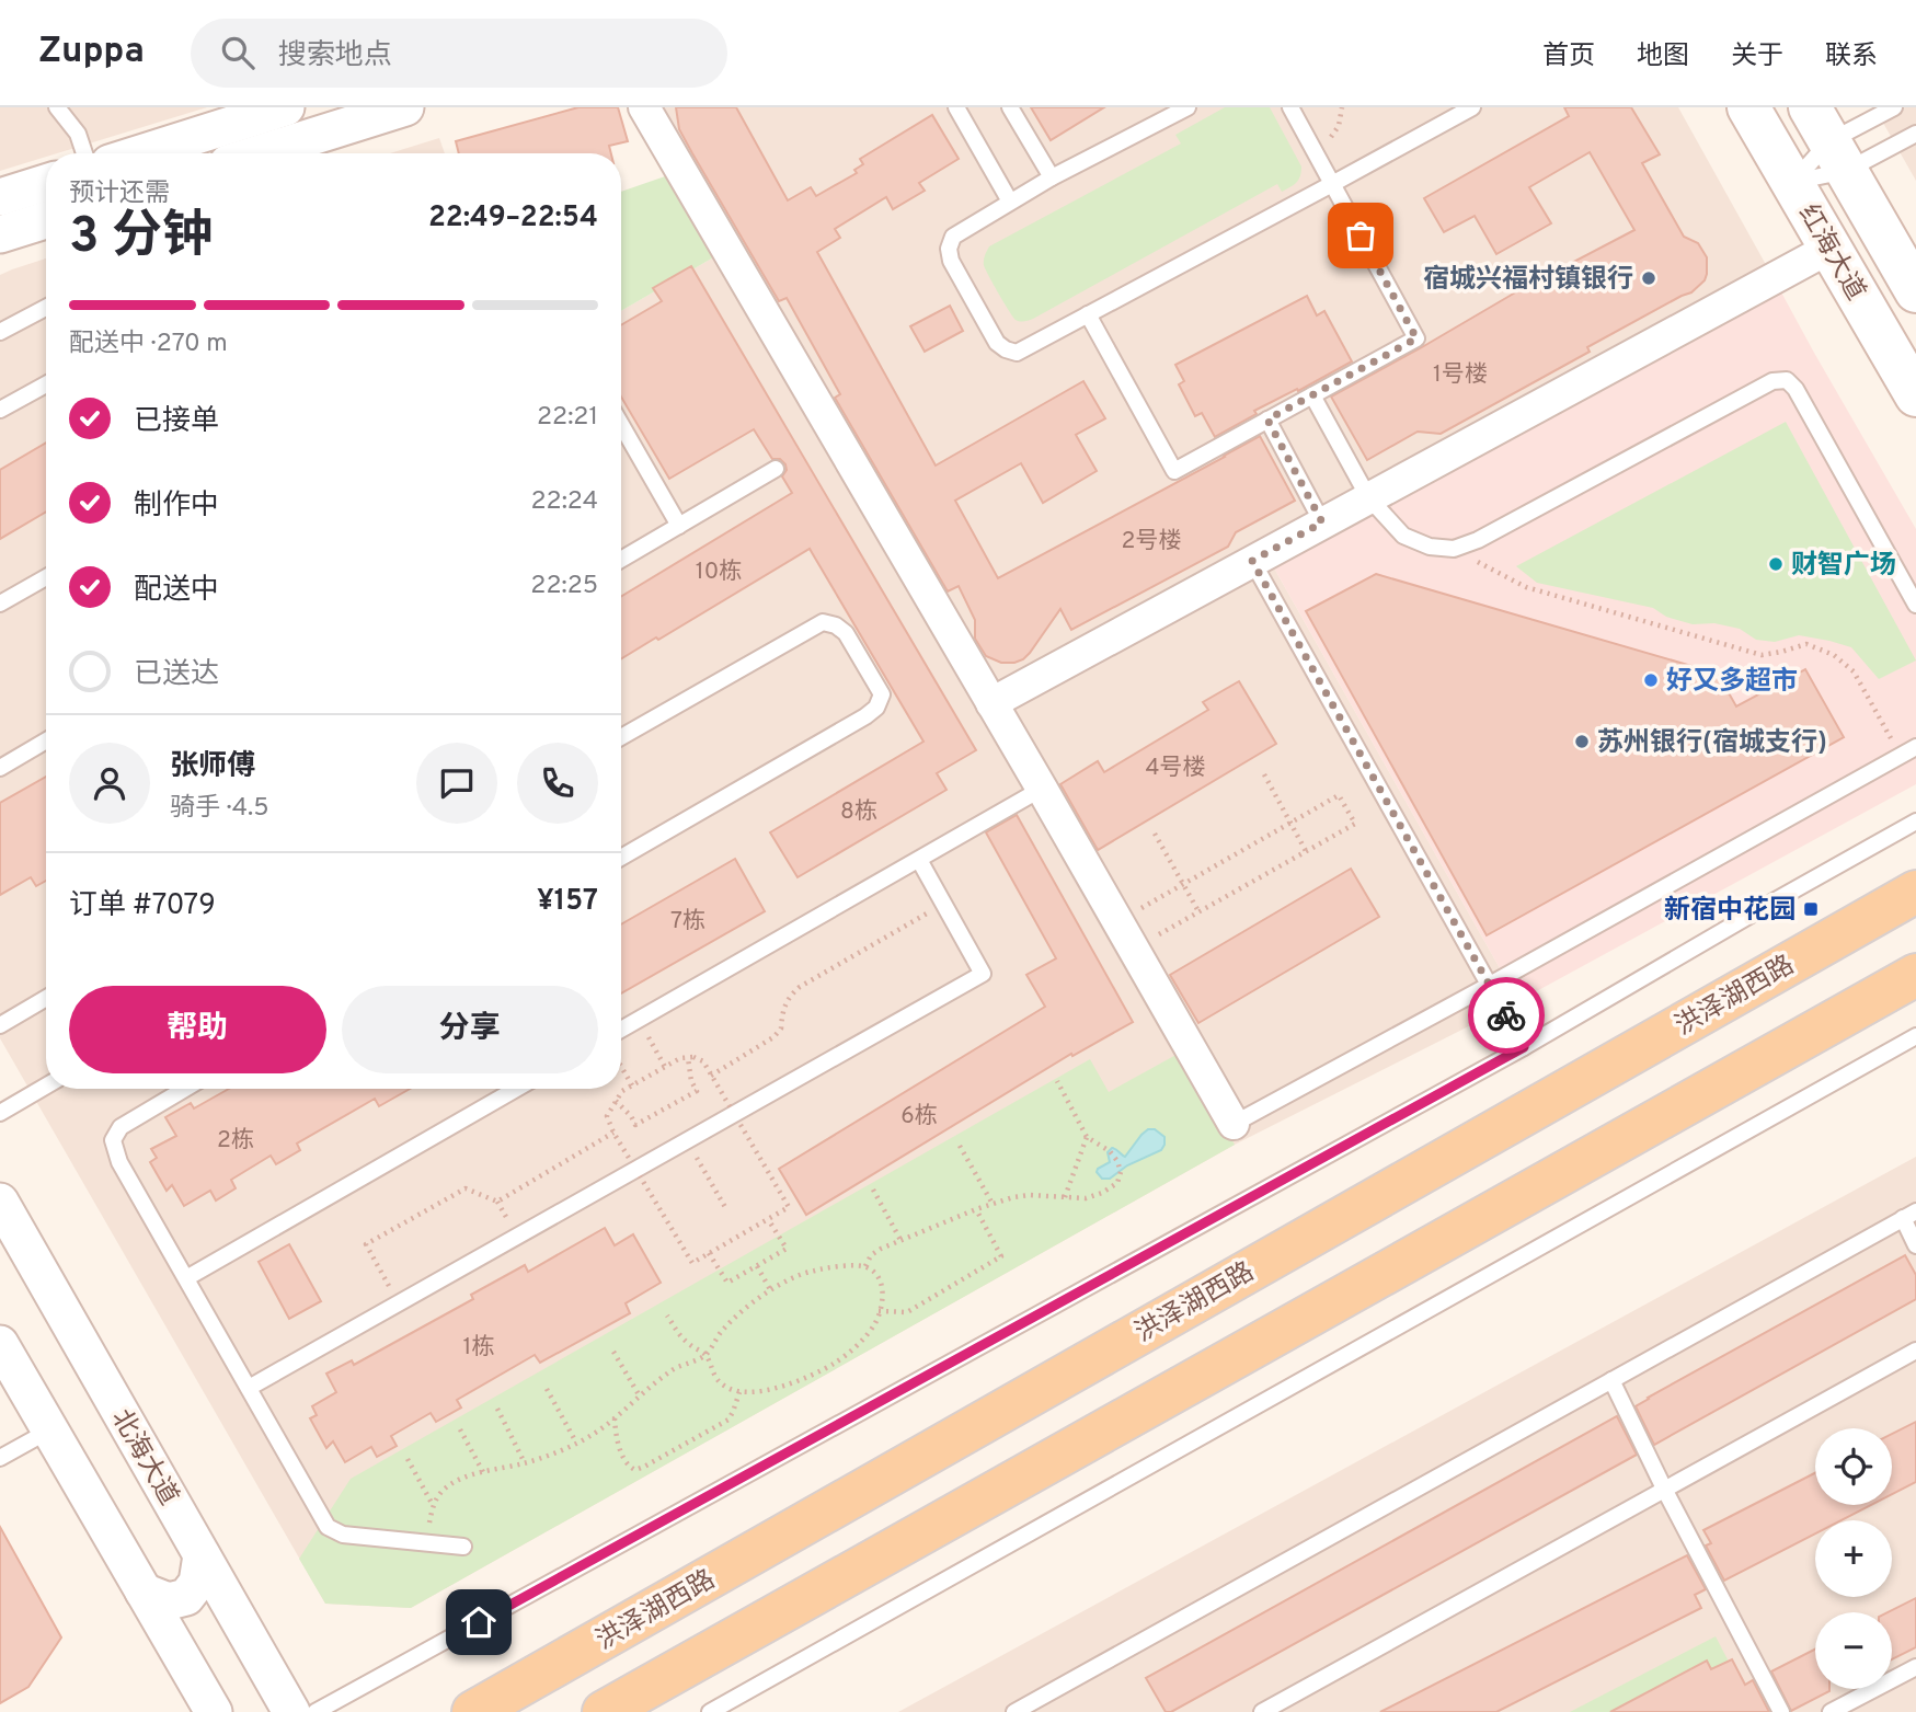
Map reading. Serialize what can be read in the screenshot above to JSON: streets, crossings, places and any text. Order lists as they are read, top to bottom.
{
  "streets": {
    "main road": ["红海大道", "洪泽湖西路"],
    "street": ["北海大道"]
  },
  "places": {
    "other": [
      "宿城兴福村镇银行",
      "财智广场",
      "好又多超市",
      "苏州银行(宿城支行)"
    ],
    "transit": ["新宿中花园"]
  },
  "house_numbers": [
    "1号楼",
    "2号楼",
    "10栋",
    "4号楼",
    "8栋",
    "7栋",
    "6栋",
    "2栋",
    "1栋"
  ],
  "page": {
    "header": "Zuppa",
    "search": "搜索地点",
    "nav": [
      "首页",
      "地图",
      "关于",
      "联系"
    ],
    "heading": ["3 分钟", "预计还需", "22:49–22:54"],
    "panel": [
      "张师傅",
      "骑手 · 4.5",
      "订单 #7079",
      "¥157"
    ],
    "bar": "配送中 · 270 m",
    "list": [
      ["已接单", "22:21"],
      ["制作中", "22:24"],
      ["配送中", "22:25"],
      "已送达"
    ],
    "buttons": ["帮助", "分享"],
    "map_buttons": ["+", "−"]
  }
}
